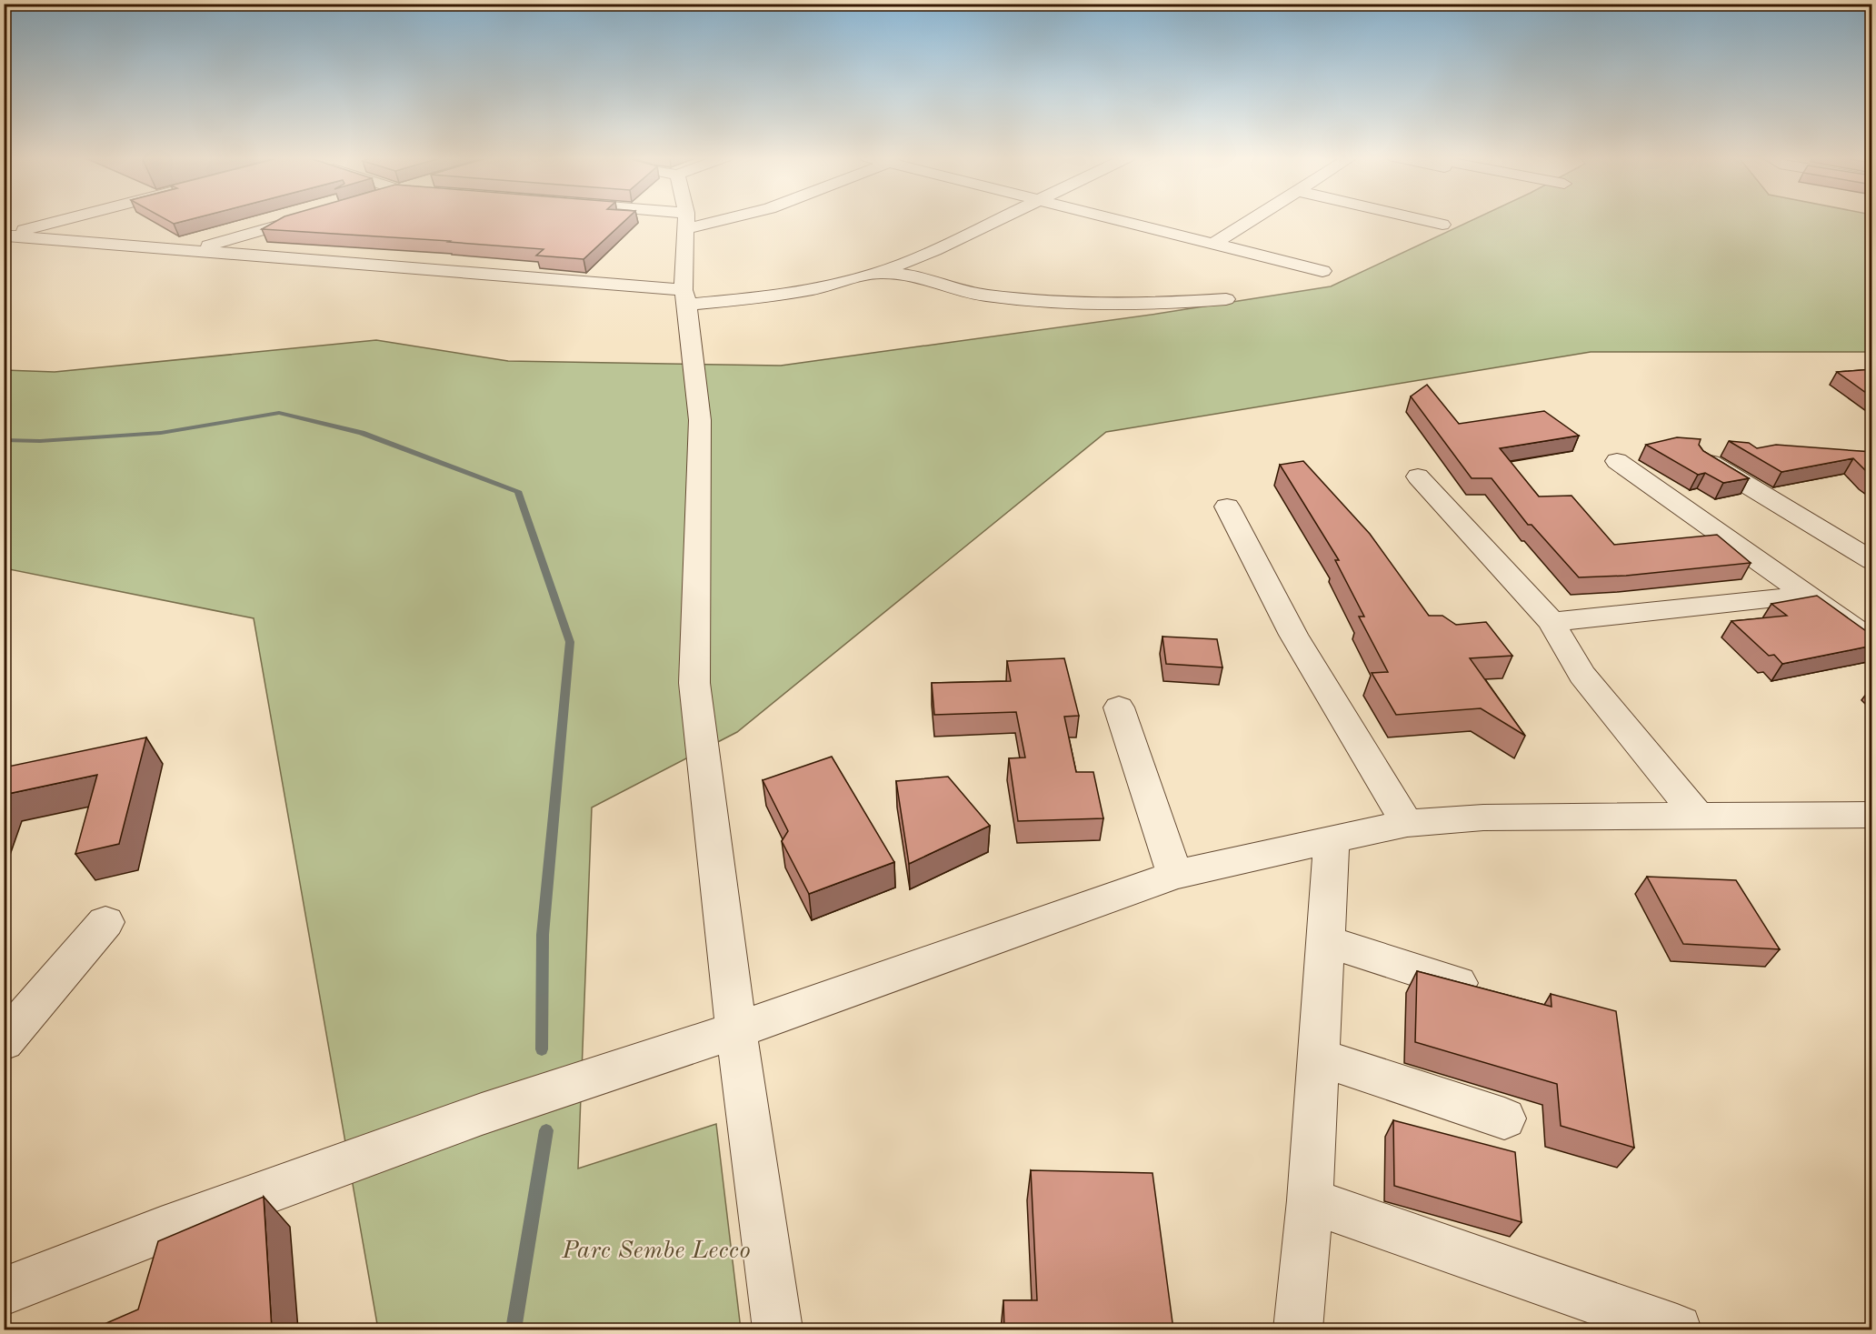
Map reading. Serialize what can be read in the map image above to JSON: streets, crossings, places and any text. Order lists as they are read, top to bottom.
{
  "parks": ["Parc Sembe Lecco"]
}
